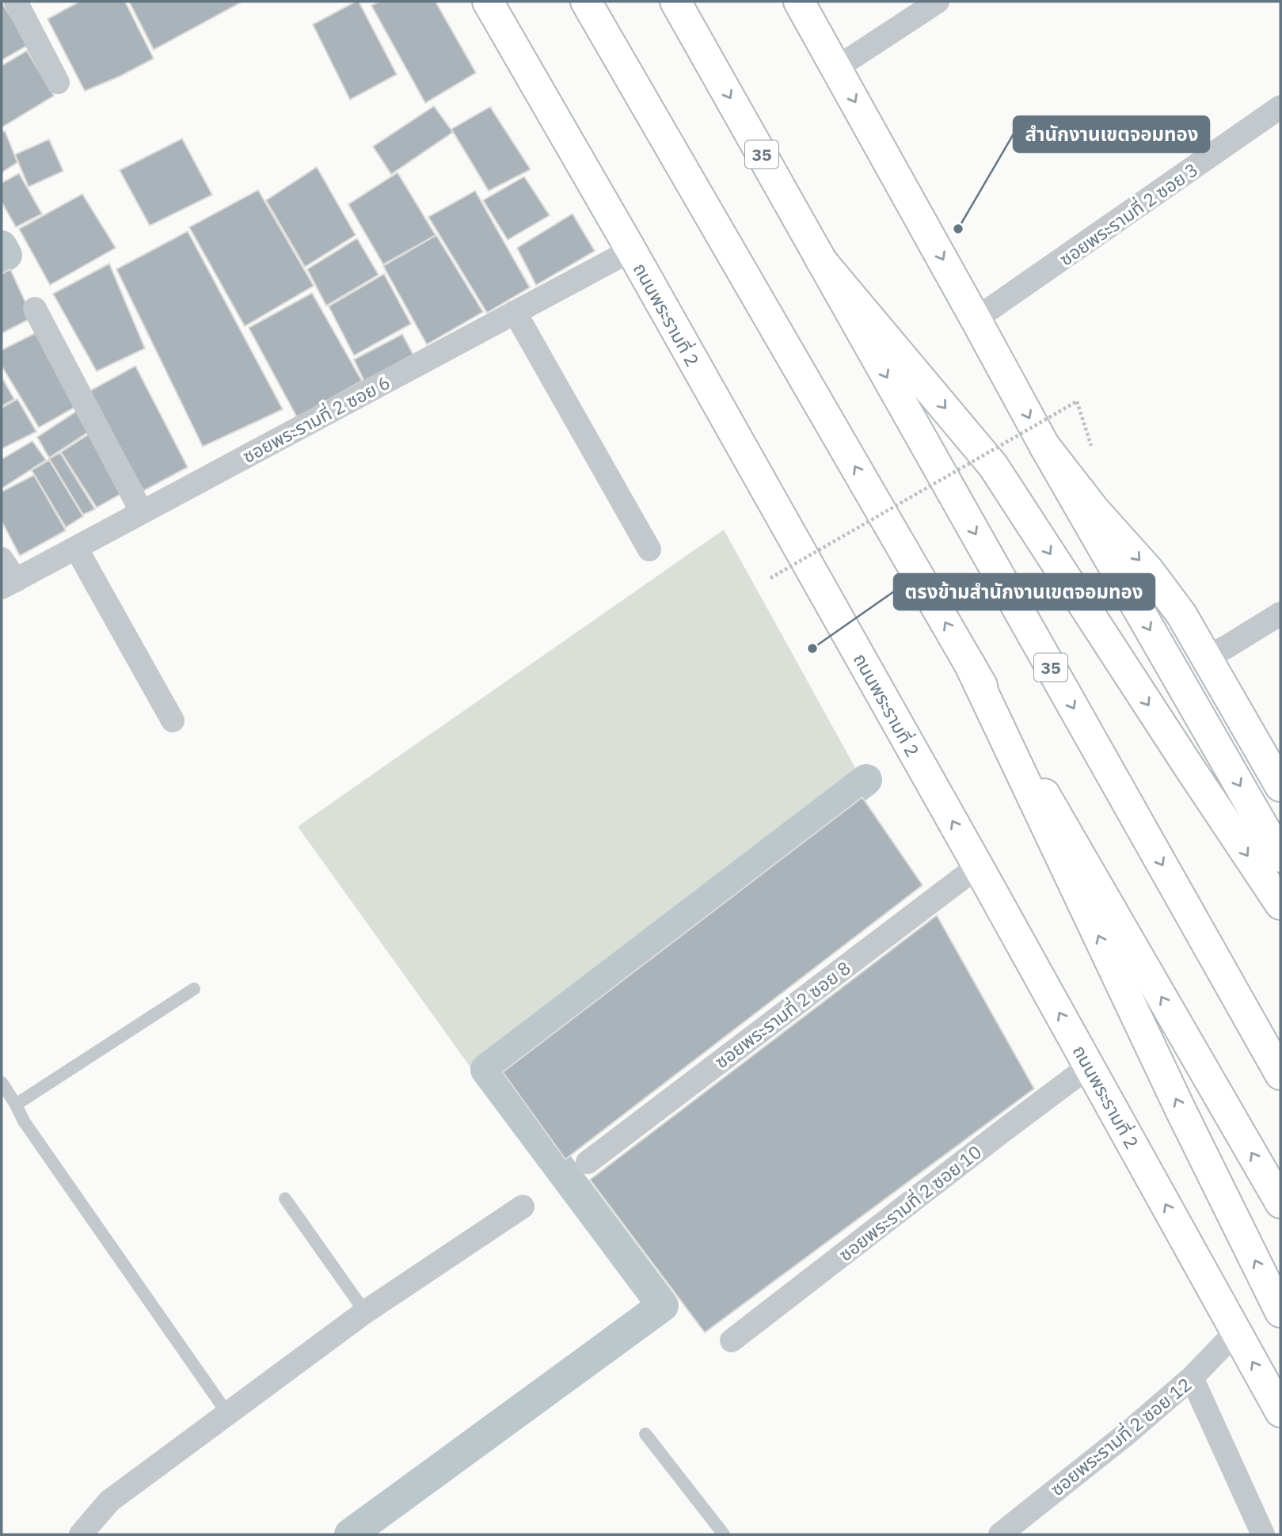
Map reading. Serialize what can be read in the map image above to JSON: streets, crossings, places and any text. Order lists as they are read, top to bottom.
{
  "streets": {
    "main road": ["35", "ถนนพระรามที่ 2"],
    "street": [
      "ซอยพระรามที่ 2 ซอย 3",
      "ซอยพระรามที่ 2 ซอย 6",
      "ซอยพระรามที่ 2 ซอย 8",
      "ซอยพระรามที่ 2 ซอย 10",
      "ซอยพระรามที่ 2 ซอย 12"
    ]
  },
  "crossings": [
    ["ถนนพระรามที่ 2", "ซอยพระรามที่ 2 ซอย 6"],
    ["ถนนพระรามที่ 2", "ซอยพระรามที่ 2 ซอย 8"],
    ["ถนนพระรามที่ 2", "ซอยพระรามที่ 2 ซอย 10"],
    ["ถนนพระรามที่ 2", "ซอยพระรามที่ 2 ซอย 12"]
  ],
  "places": ["สำนักงานเขตจอมทอง", "ตรงข้ามสำนักงานเขตจอมทอง"]
}
